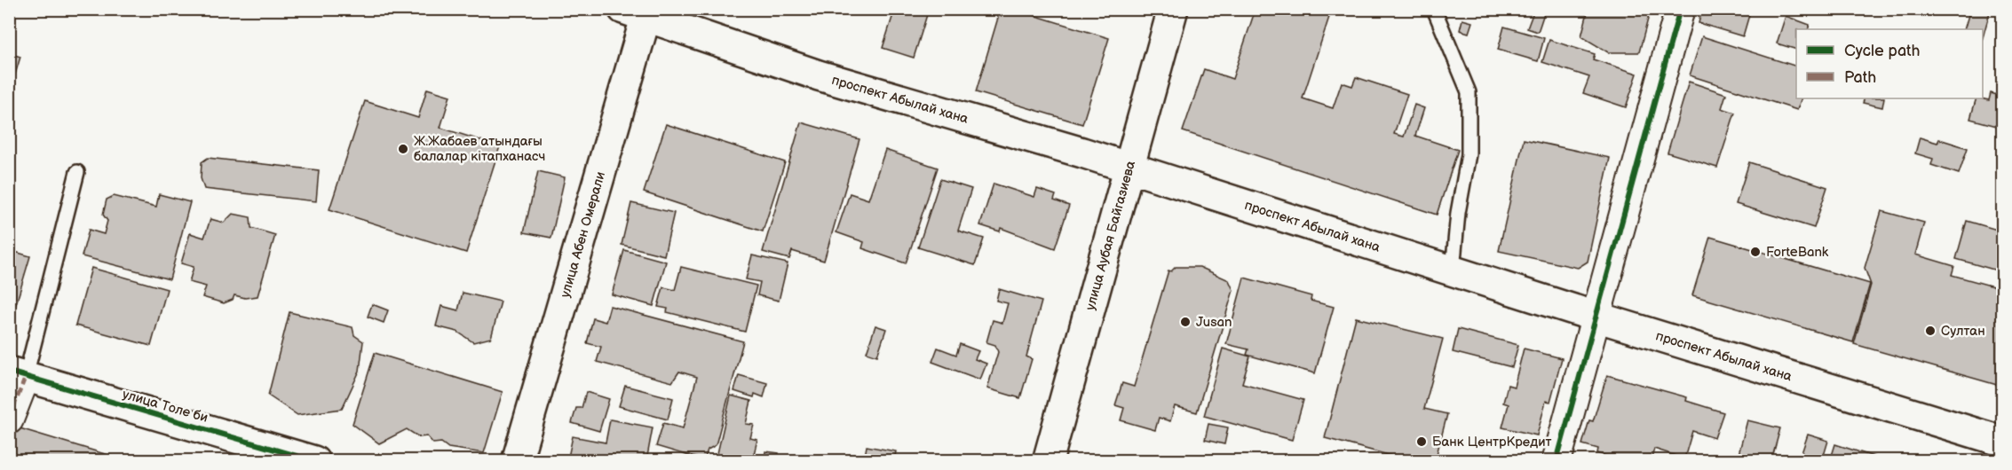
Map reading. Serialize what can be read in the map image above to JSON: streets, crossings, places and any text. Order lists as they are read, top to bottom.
{
  "streets": {
    "main road": [
      "проспект Абылай хана",
      "улица Абен Омерали",
      "улица Аубая Байгазиева",
      "улица Толе би"
    ]
  },
  "crossings": [
    ["проспект Абылай хана", "улица Абен Омерали"],
    ["проспект Абылай хана", "улица Аубая Байгазиева"]
  ],
  "places": [
    "Ж.Жабаев атындағы балалар кітапханасч",
    "ForteBank",
    "Jusan",
    "Султан",
    "Банк ЦентрКредит"
  ],
  "legend": ["Cycle path", "Path"]
}
